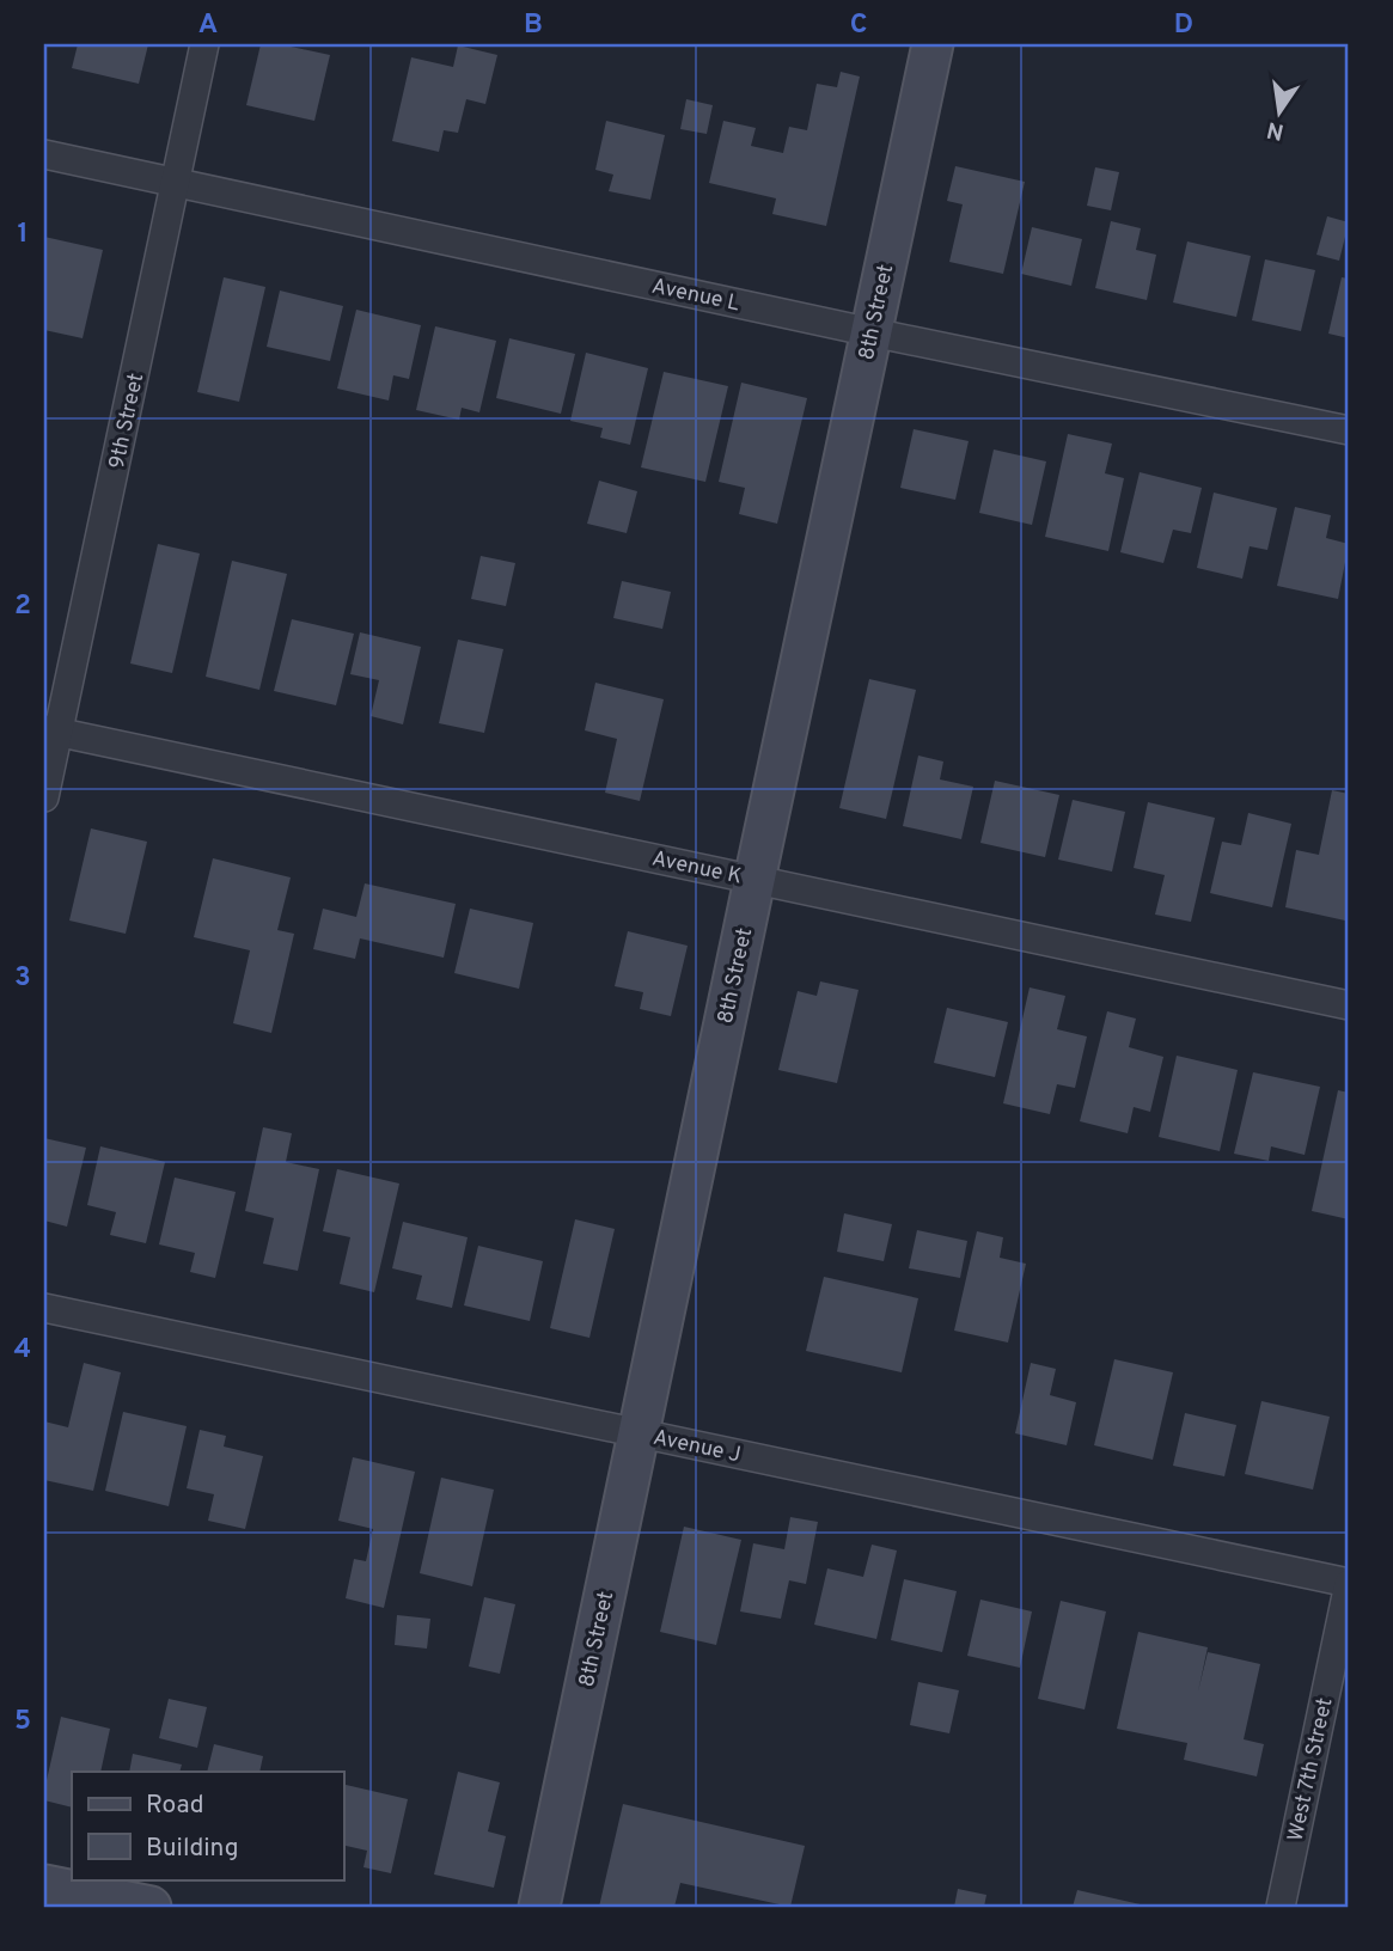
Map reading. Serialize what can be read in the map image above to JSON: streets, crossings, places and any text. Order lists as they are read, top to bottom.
{
  "streets": {
    "street": [
      "Avenue L",
      "8th Street",
      "9th Street",
      "Avenue K",
      "Avenue J",
      "West 7th Street"
    ]
  },
  "crossings": [
    ["Avenue L", "8th Street"],
    ["Avenue L", "9th Street"],
    ["8th Street", "Avenue K"],
    ["8th Street", "Avenue J"],
    ["9th Street", "Avenue K"],
    ["Avenue J", "West 7th Street"]
  ],
  "legend": ["Road", "Building"],
  "north": "bottom",
  "grid": {
    "columns": [
      "A",
      "B",
      "C",
      "D"
    ],
    "rows": [
      "1",
      "2",
      "3",
      "4",
      "5"
    ]
  }
}
